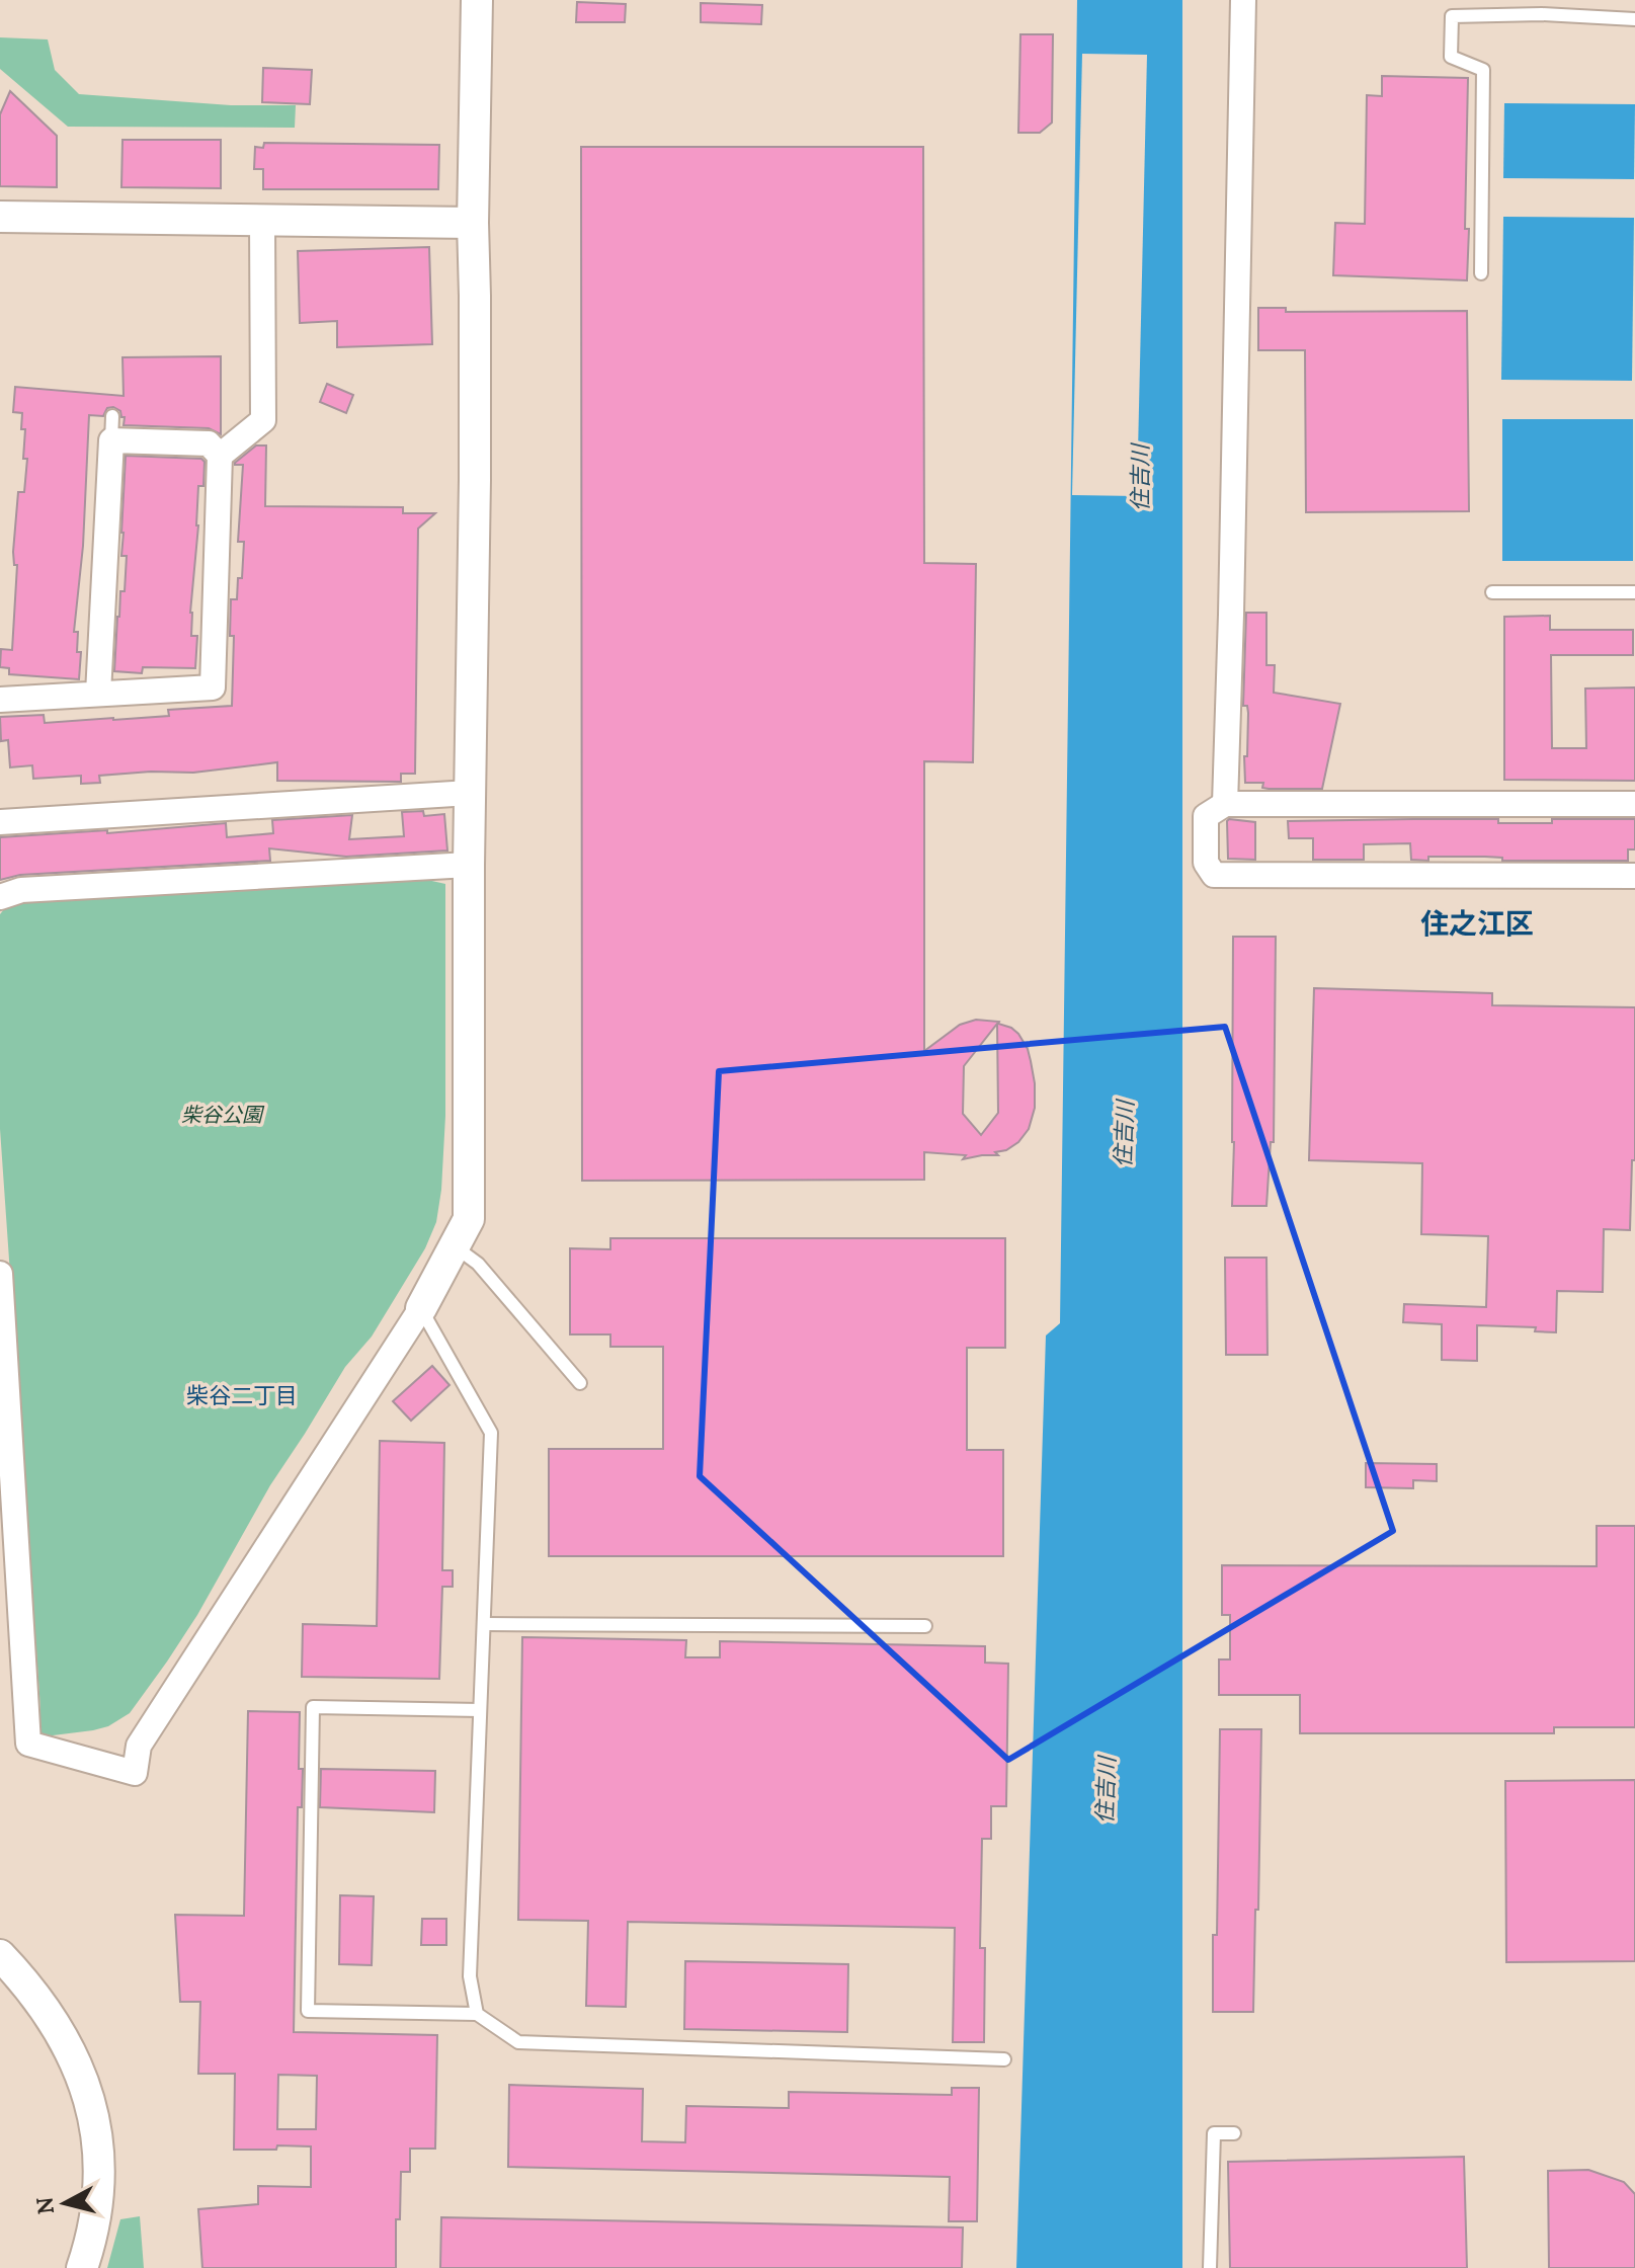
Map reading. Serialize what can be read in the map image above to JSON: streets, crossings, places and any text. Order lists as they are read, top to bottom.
{
  "districts": ["住之江区", "柴谷二丁目"],
  "water": ["住吉川"],
  "parks": ["柴谷公園"],
  "north": "left"
}
